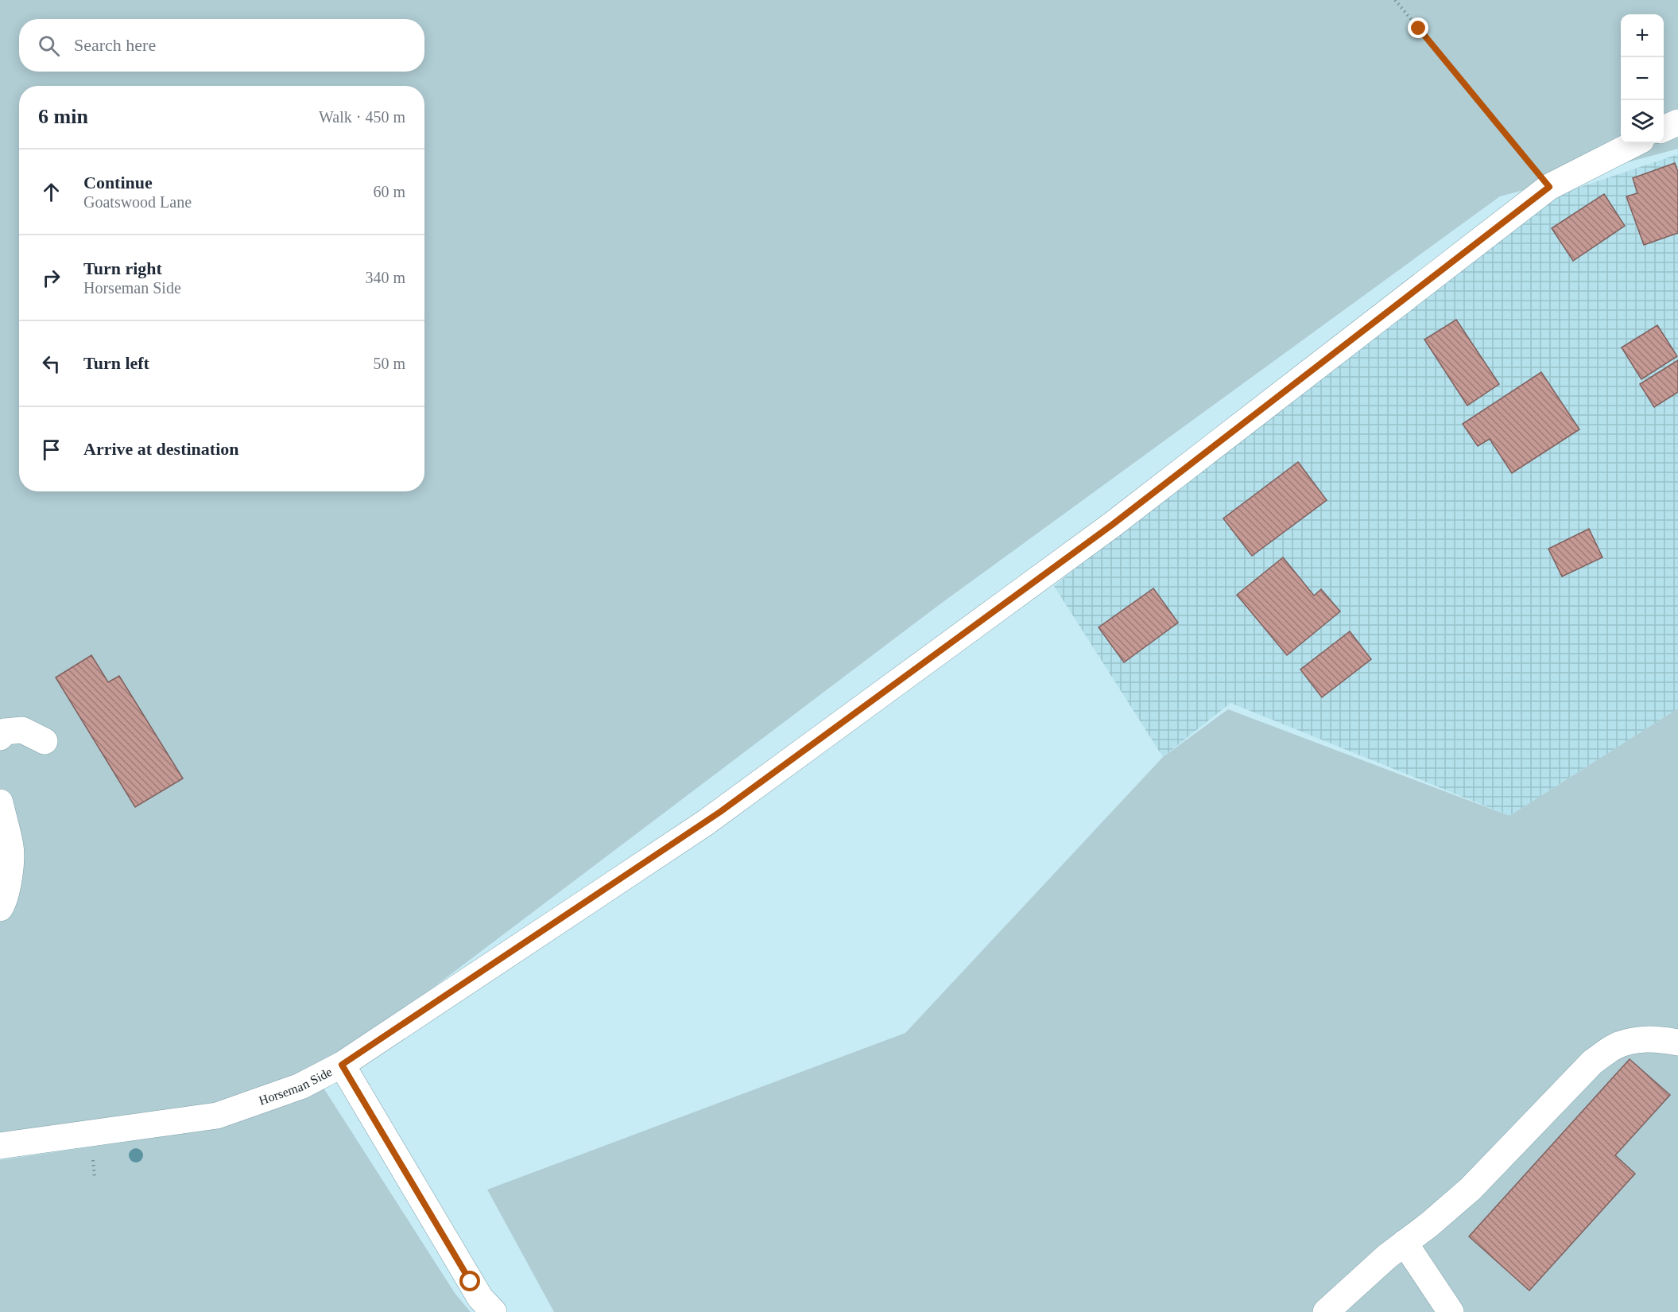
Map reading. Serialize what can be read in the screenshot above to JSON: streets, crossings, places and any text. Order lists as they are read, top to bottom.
{
  "streets": {
    "street": ["Horseman Side"]
  },
  "page": {
    "map_buttons": ["+", "−"],
    "search": "Search here",
    "heading": ["6 min", "Walk · 450 m"],
    "list": [
      ["Continue", "Goatswood Lane", "60 m"],
      ["Turn right", "Horseman Side", "340 m"],
      ["Turn left", "50 m"],
      "Arrive at destination"
    ]
  }
}
